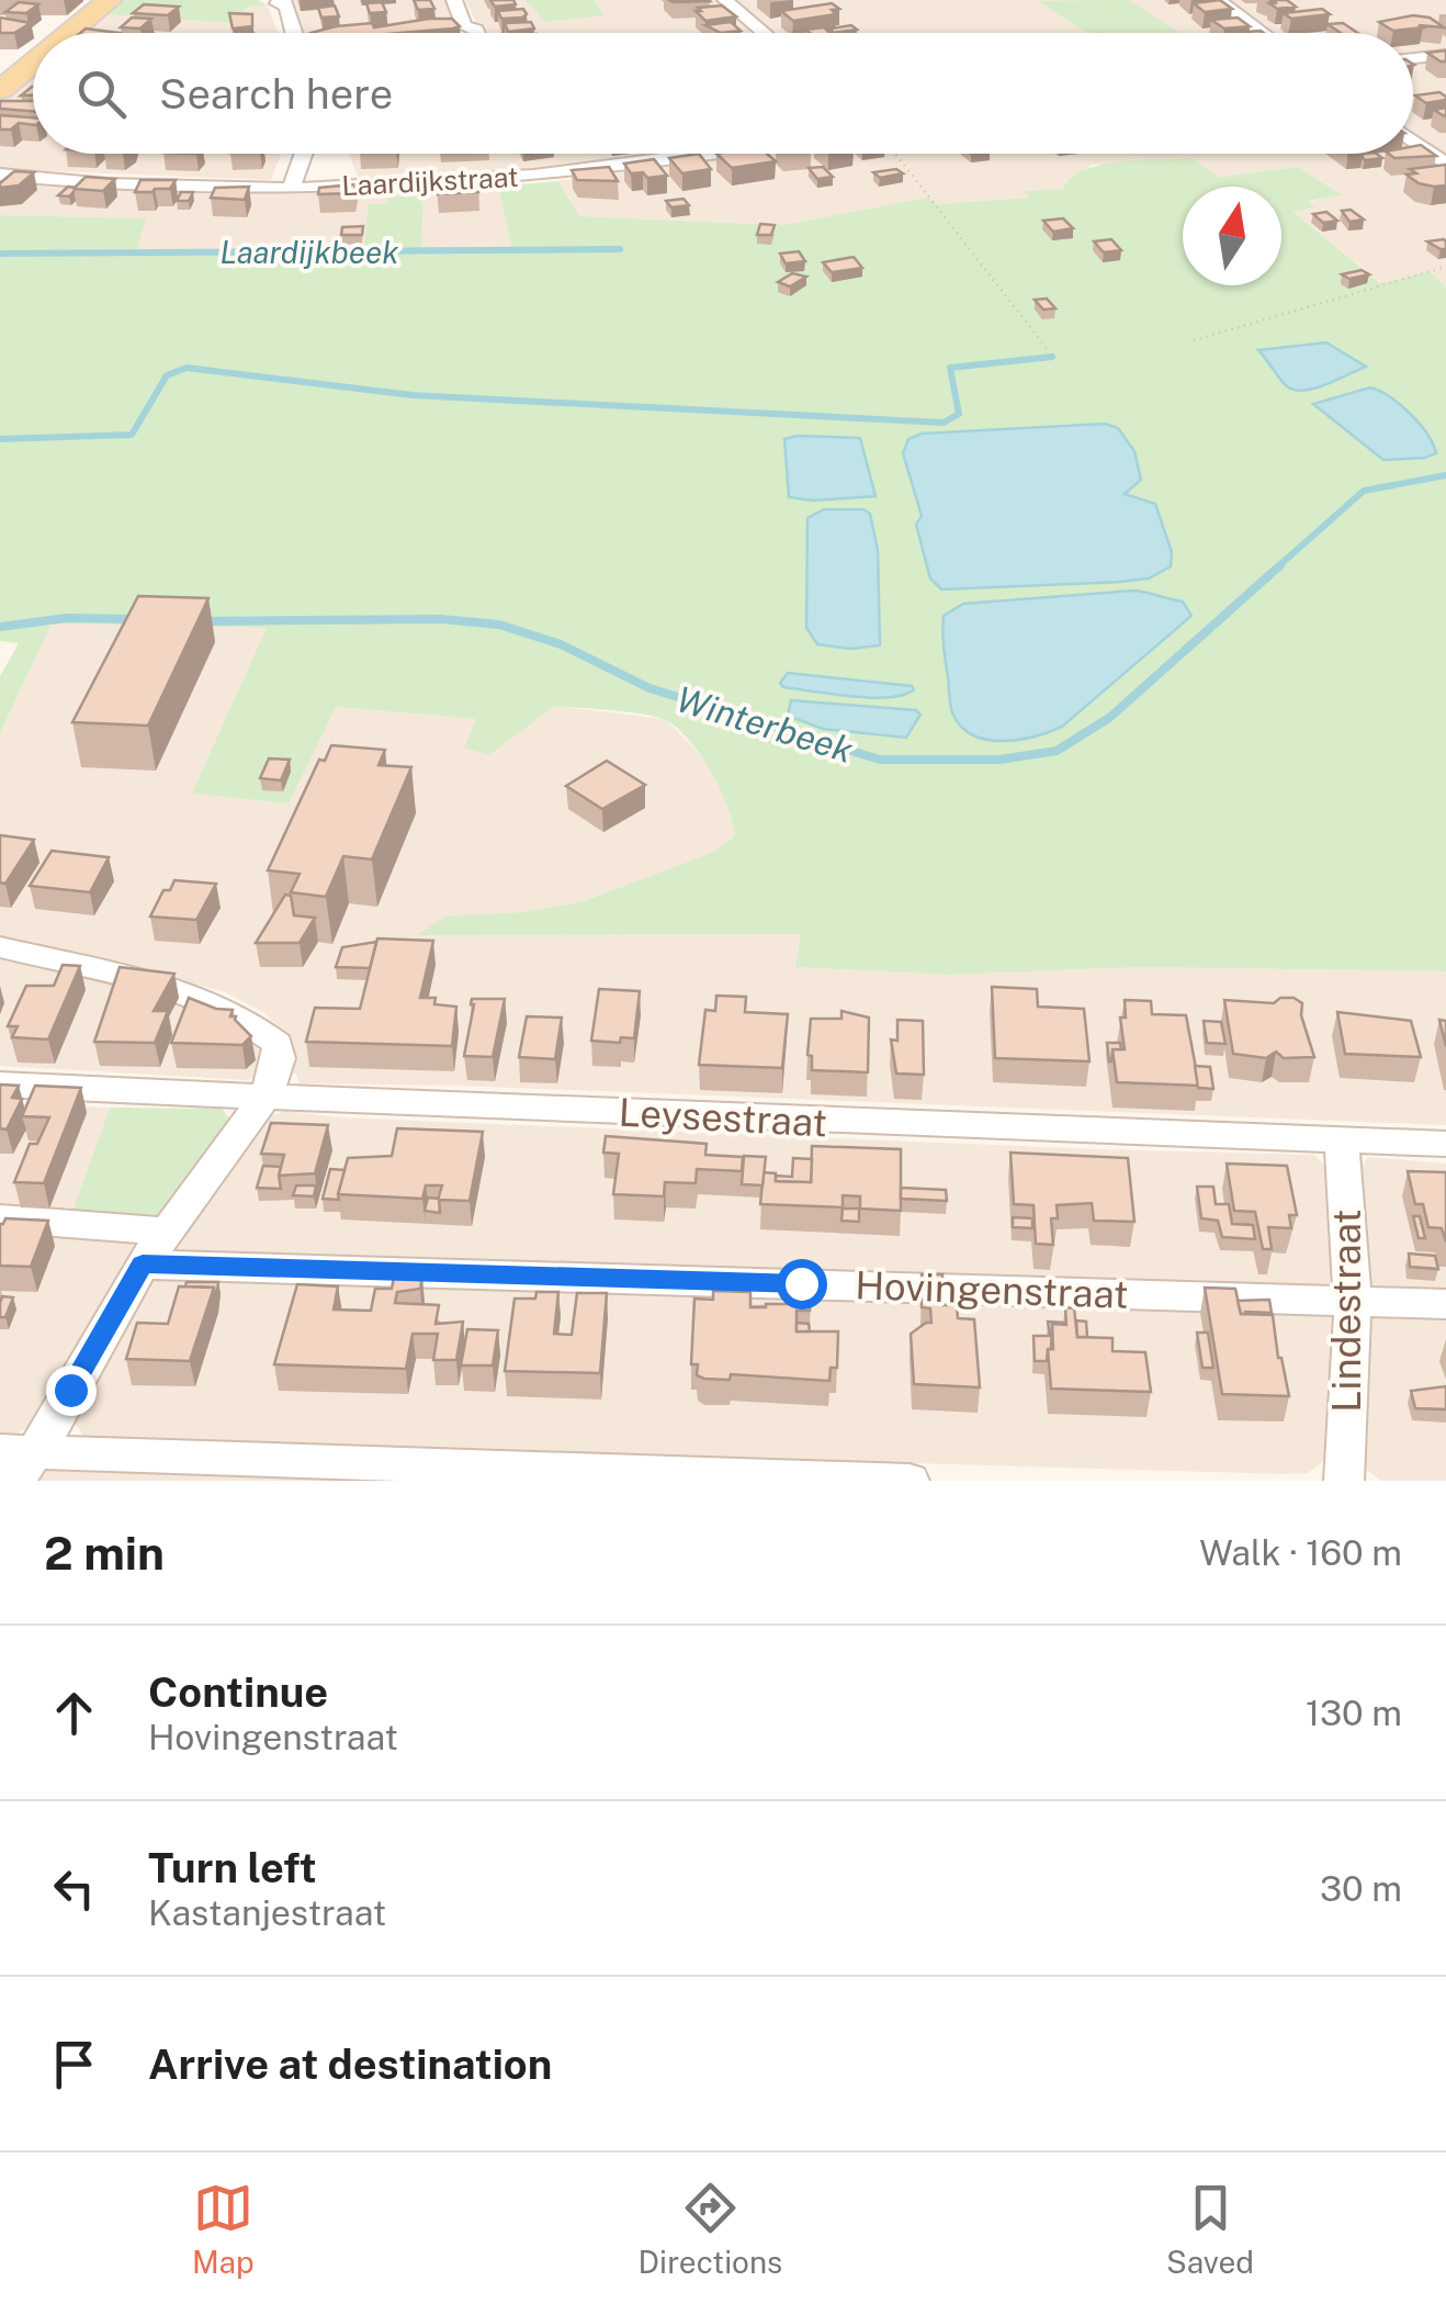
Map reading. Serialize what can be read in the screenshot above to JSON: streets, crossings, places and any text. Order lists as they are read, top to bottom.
{
  "streets": {
    "street": [
      "Laardijkstraat",
      "Leysestraat",
      "Hovingenstraat",
      "Lindestraat"
    ]
  },
  "crossings": [
    ["Leysestraat", "Lindestraat"],
    ["Hovingenstraat", "Lindestraat"]
  ],
  "water": ["Laardijkbeek", "Winterbeek"],
  "north": "top",
  "page": {
    "search": "Search here",
    "heading": ["2 min", "Walk · 160 m"],
    "list": [
      ["Continue", "Hovingenstraat", "130 m"],
      ["Turn left", "Kastanjestraat", "30 m"],
      "Arrive at destination"
    ],
    "nav": ["Map", "Directions", "Saved"]
  }
}
